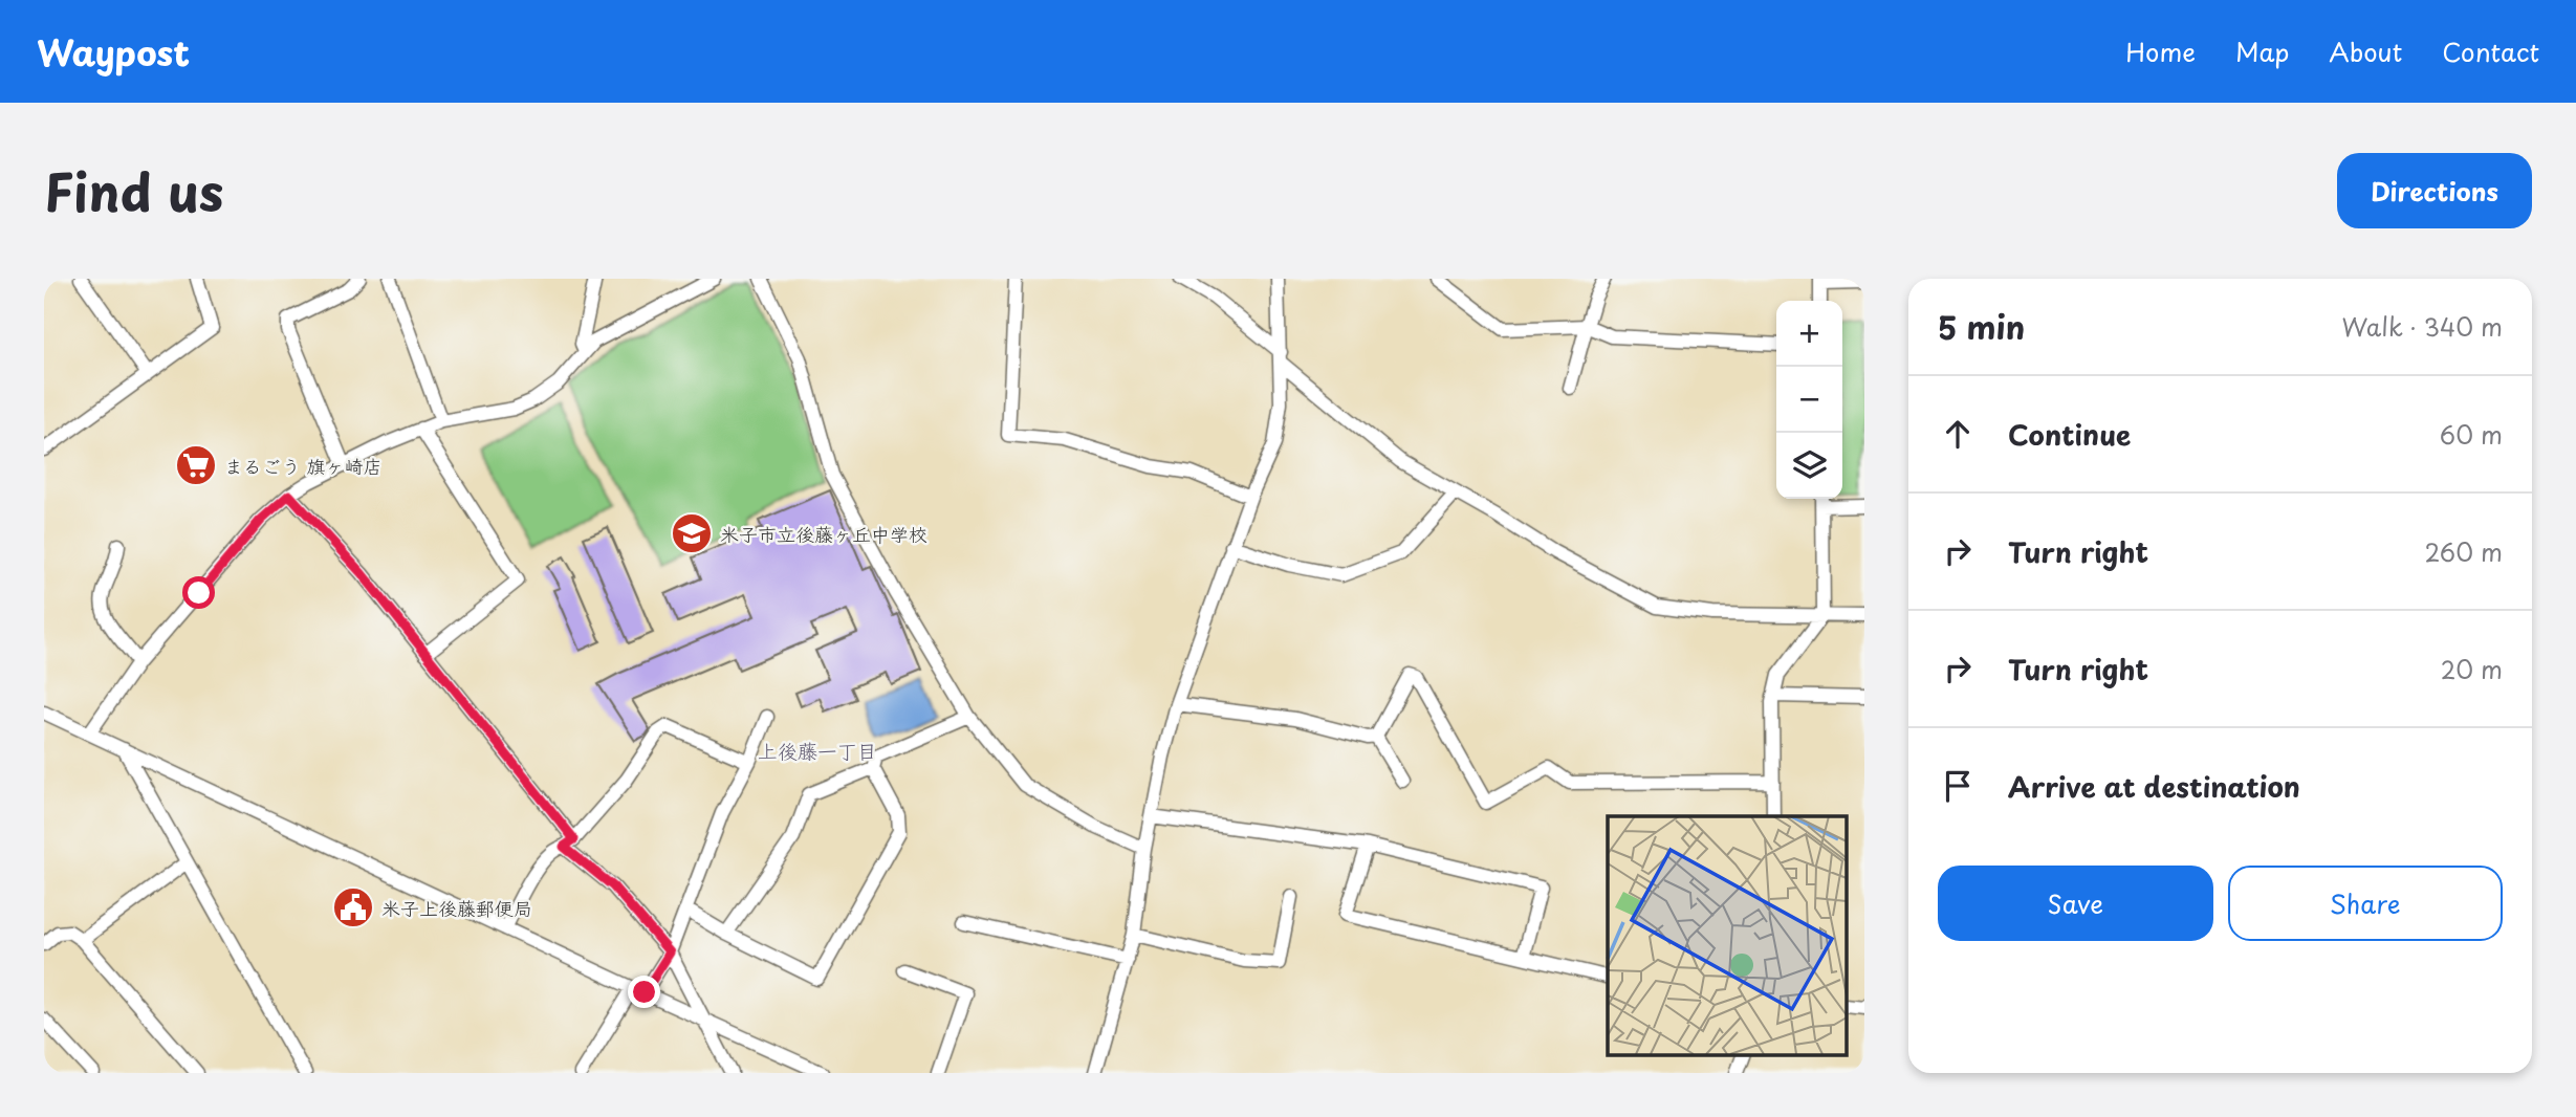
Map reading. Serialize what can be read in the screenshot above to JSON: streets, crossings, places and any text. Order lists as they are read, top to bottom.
{
  "districts": ["上後藤一丁目"],
  "places": {
    "supermarket": ["まるごう 旗ヶ崎店"],
    "school or university": ["米子市立後藤ヶ丘中学校"],
    "public building": ["米子上後藤郵便局"]
  },
  "page": {
    "header": "Waypost",
    "nav": [
      "Home",
      "Map",
      "About",
      "Contact"
    ],
    "title": "Find us",
    "buttons": [
      "Directions",
      ["Save", "Share"]
    ],
    "heading": ["5 min", "Walk · 340 m"],
    "map_buttons": ["+", "−"],
    "list": [
      ["Continue", "60 m"],
      ["Turn right", "260 m"],
      ["Turn right", "20 m"],
      "Arrive at destination"
    ]
  }
}
